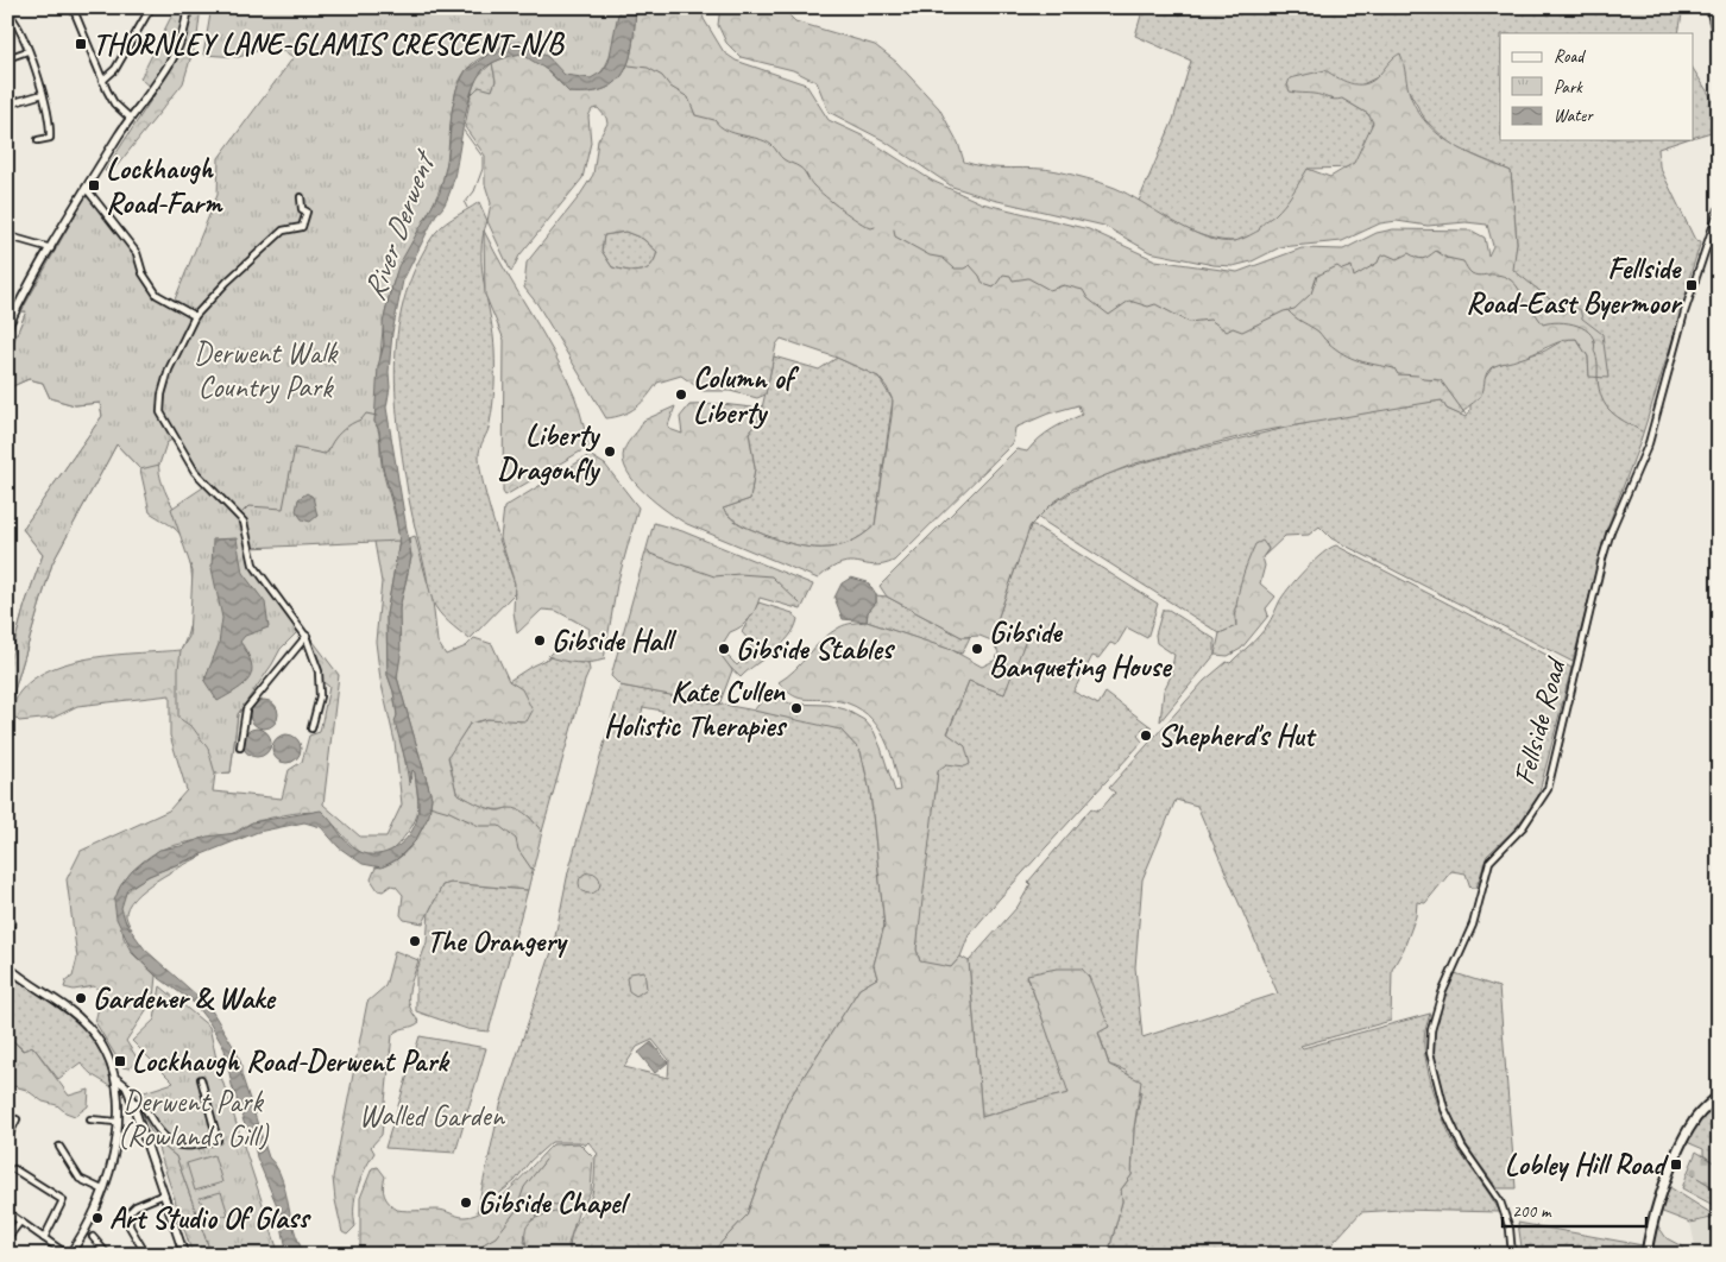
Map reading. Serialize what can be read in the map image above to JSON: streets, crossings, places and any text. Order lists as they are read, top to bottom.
{
  "streets": {
    "street": ["Fellside Road"]
  },
  "water": ["River Derwent"],
  "parks": ["Derwent Walk Country Park", "Derwent Park (Rowlands Gill)", "Walled Garden"],
  "places": {
    "transit": [
      "THORNLEY LANE-GLAMIS CRESCENT-N/B",
      "Lockhaugh Road-Farm",
      "Fellside Road-East Byermoor",
      "Lockhaugh Road-Derwent Park",
      "Lobley Hill Road"
    ],
    "other": [
      "Column of Liberty",
      "Liberty Dragonfly",
      "Gibside Hall",
      "Gibside Stables",
      "Gibside Banqueting House",
      "Kate Cullen Holistic Therapies",
      "Shepherd's Hut",
      "The Orangery",
      "Gardener & Wake",
      "Gibside Chapel",
      "Art Studio Of Glass"
    ]
  },
  "legend": ["Road", "Park", "Water"],
  "scale_bar": "200 m"
}
